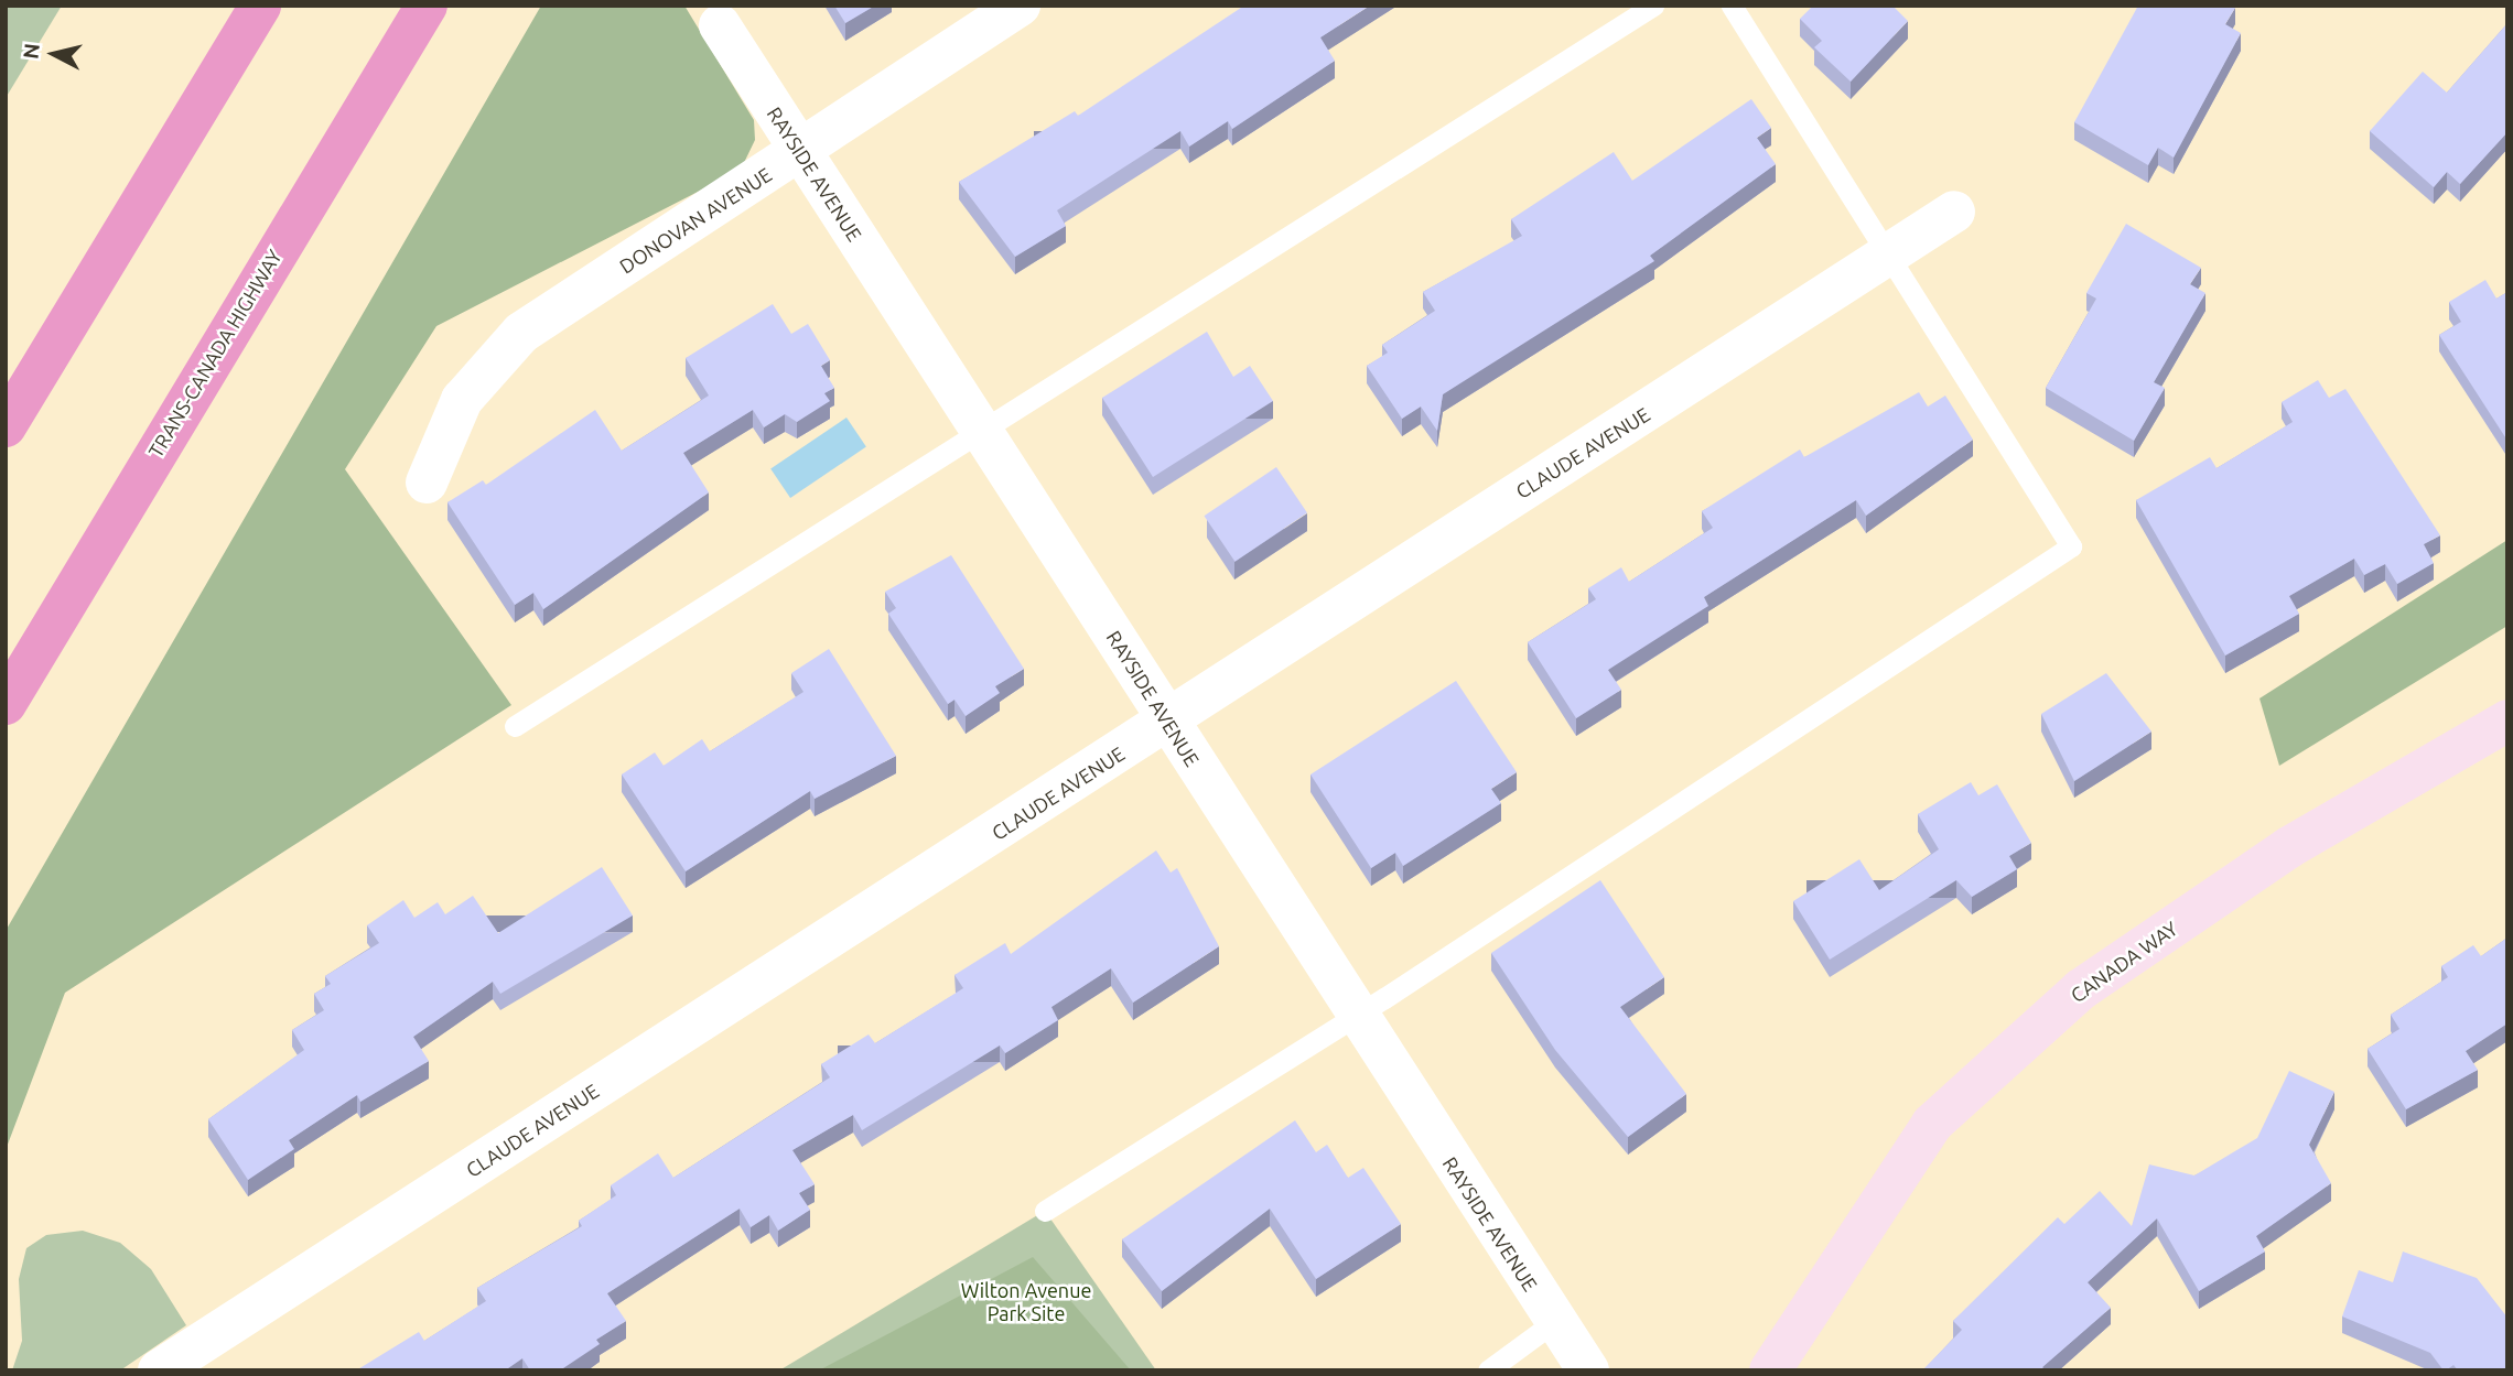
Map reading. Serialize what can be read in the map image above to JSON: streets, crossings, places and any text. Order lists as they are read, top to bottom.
{
  "streets": {
    "highway": ["TRANS-CANADA HIGHWAY"],
    "main road": ["CANADA WAY"],
    "street": ["RAYSIDE AVENUE", "DONOVAN AVENUE", "CLAUDE AVENUE"]
  },
  "crossings": [
    ["RAYSIDE AVENUE", "DONOVAN AVENUE"],
    ["RAYSIDE AVENUE", "CLAUDE AVENUE"]
  ],
  "parks": ["Wilton Avenue Park Site"],
  "north": "left"
}
